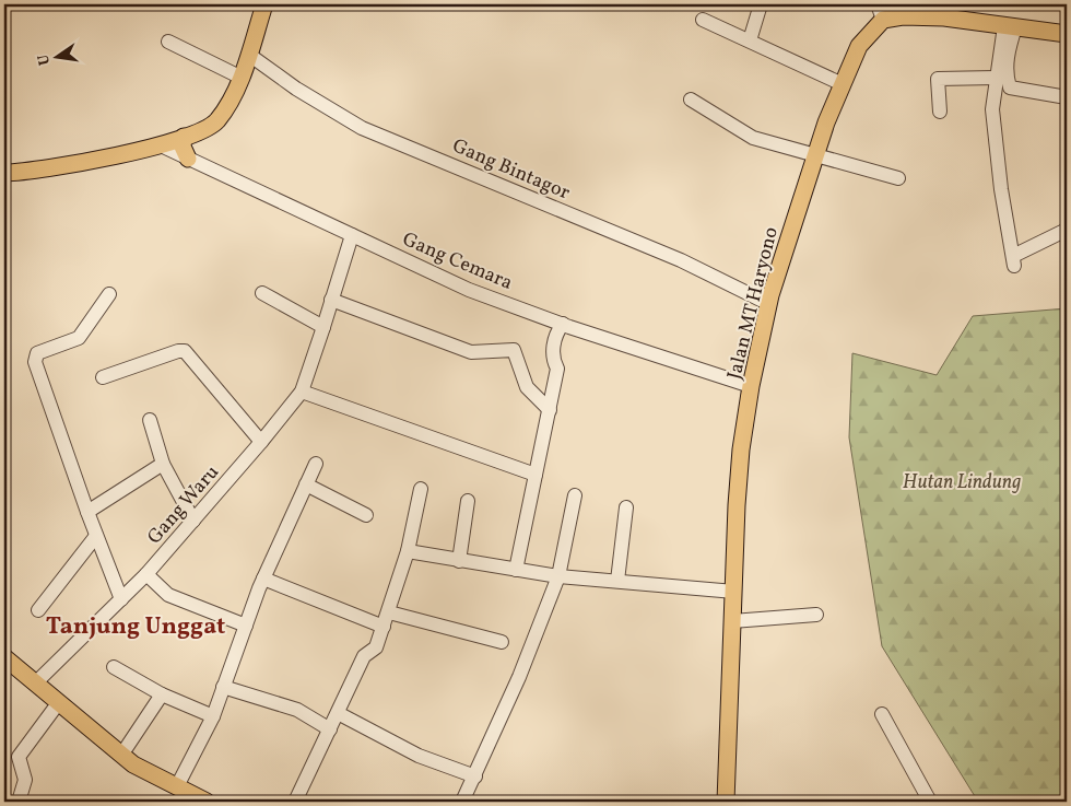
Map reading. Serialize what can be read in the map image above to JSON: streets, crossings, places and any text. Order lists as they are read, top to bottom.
{
  "streets": {
    "main road": ["Jalan MT Haryono"],
    "street": ["Gang Bintagor", "Gang Cemara", "Gang Waru"]
  },
  "crossings": [
    ["Gang Bintagor", "Jalan MT Haryono"],
    ["Gang Cemara", "Jalan MT Haryono"]
  ],
  "districts": ["Tanjung Unggat"],
  "parks": ["Hutan Lindung"],
  "north": "left"
}
